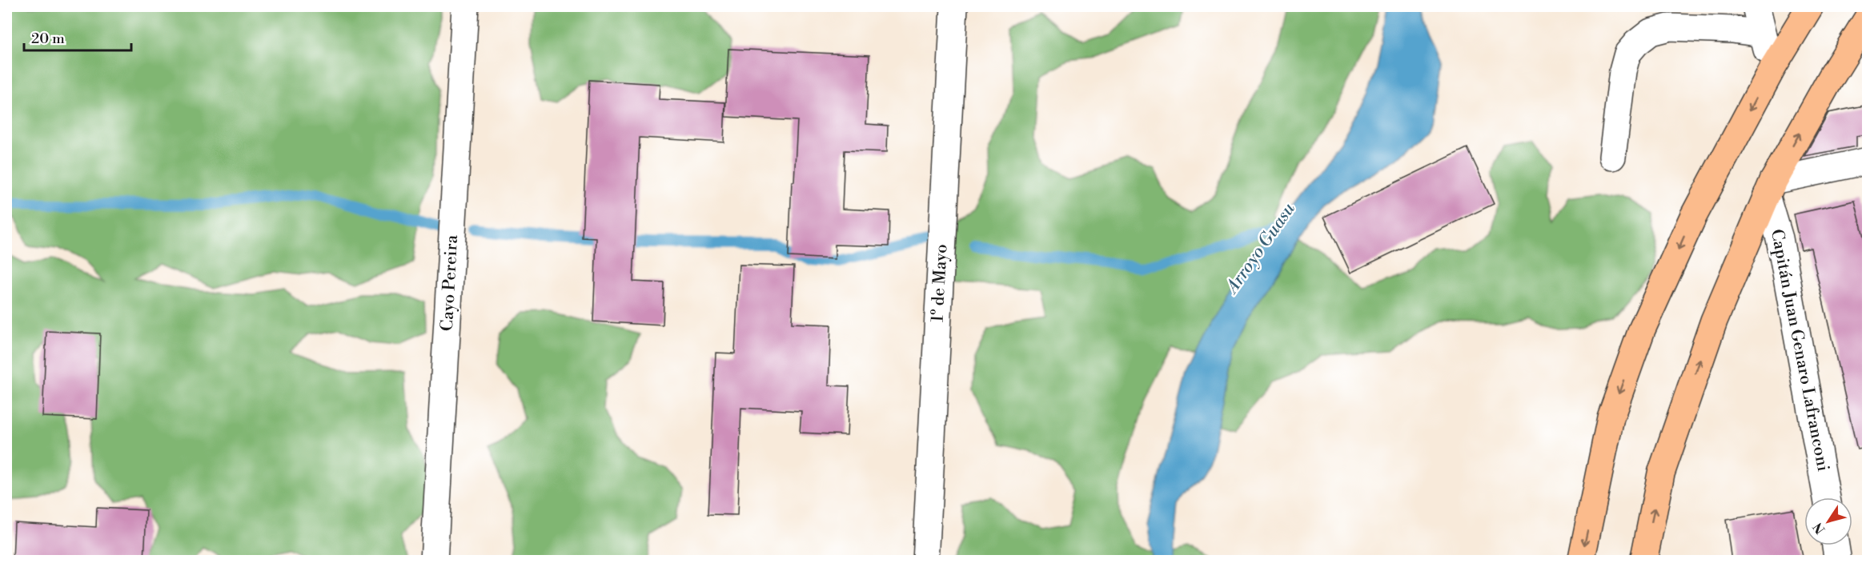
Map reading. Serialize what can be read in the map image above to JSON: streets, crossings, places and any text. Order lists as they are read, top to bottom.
{
  "streets": {
    "street": ["Cayo Pereira", "1º de Mayo", "Capitán Juan Genaro Lafranconi"]
  },
  "water": ["Arroyo Guasu"],
  "scale_bar": "20 m",
  "north": "bottom left"
}
